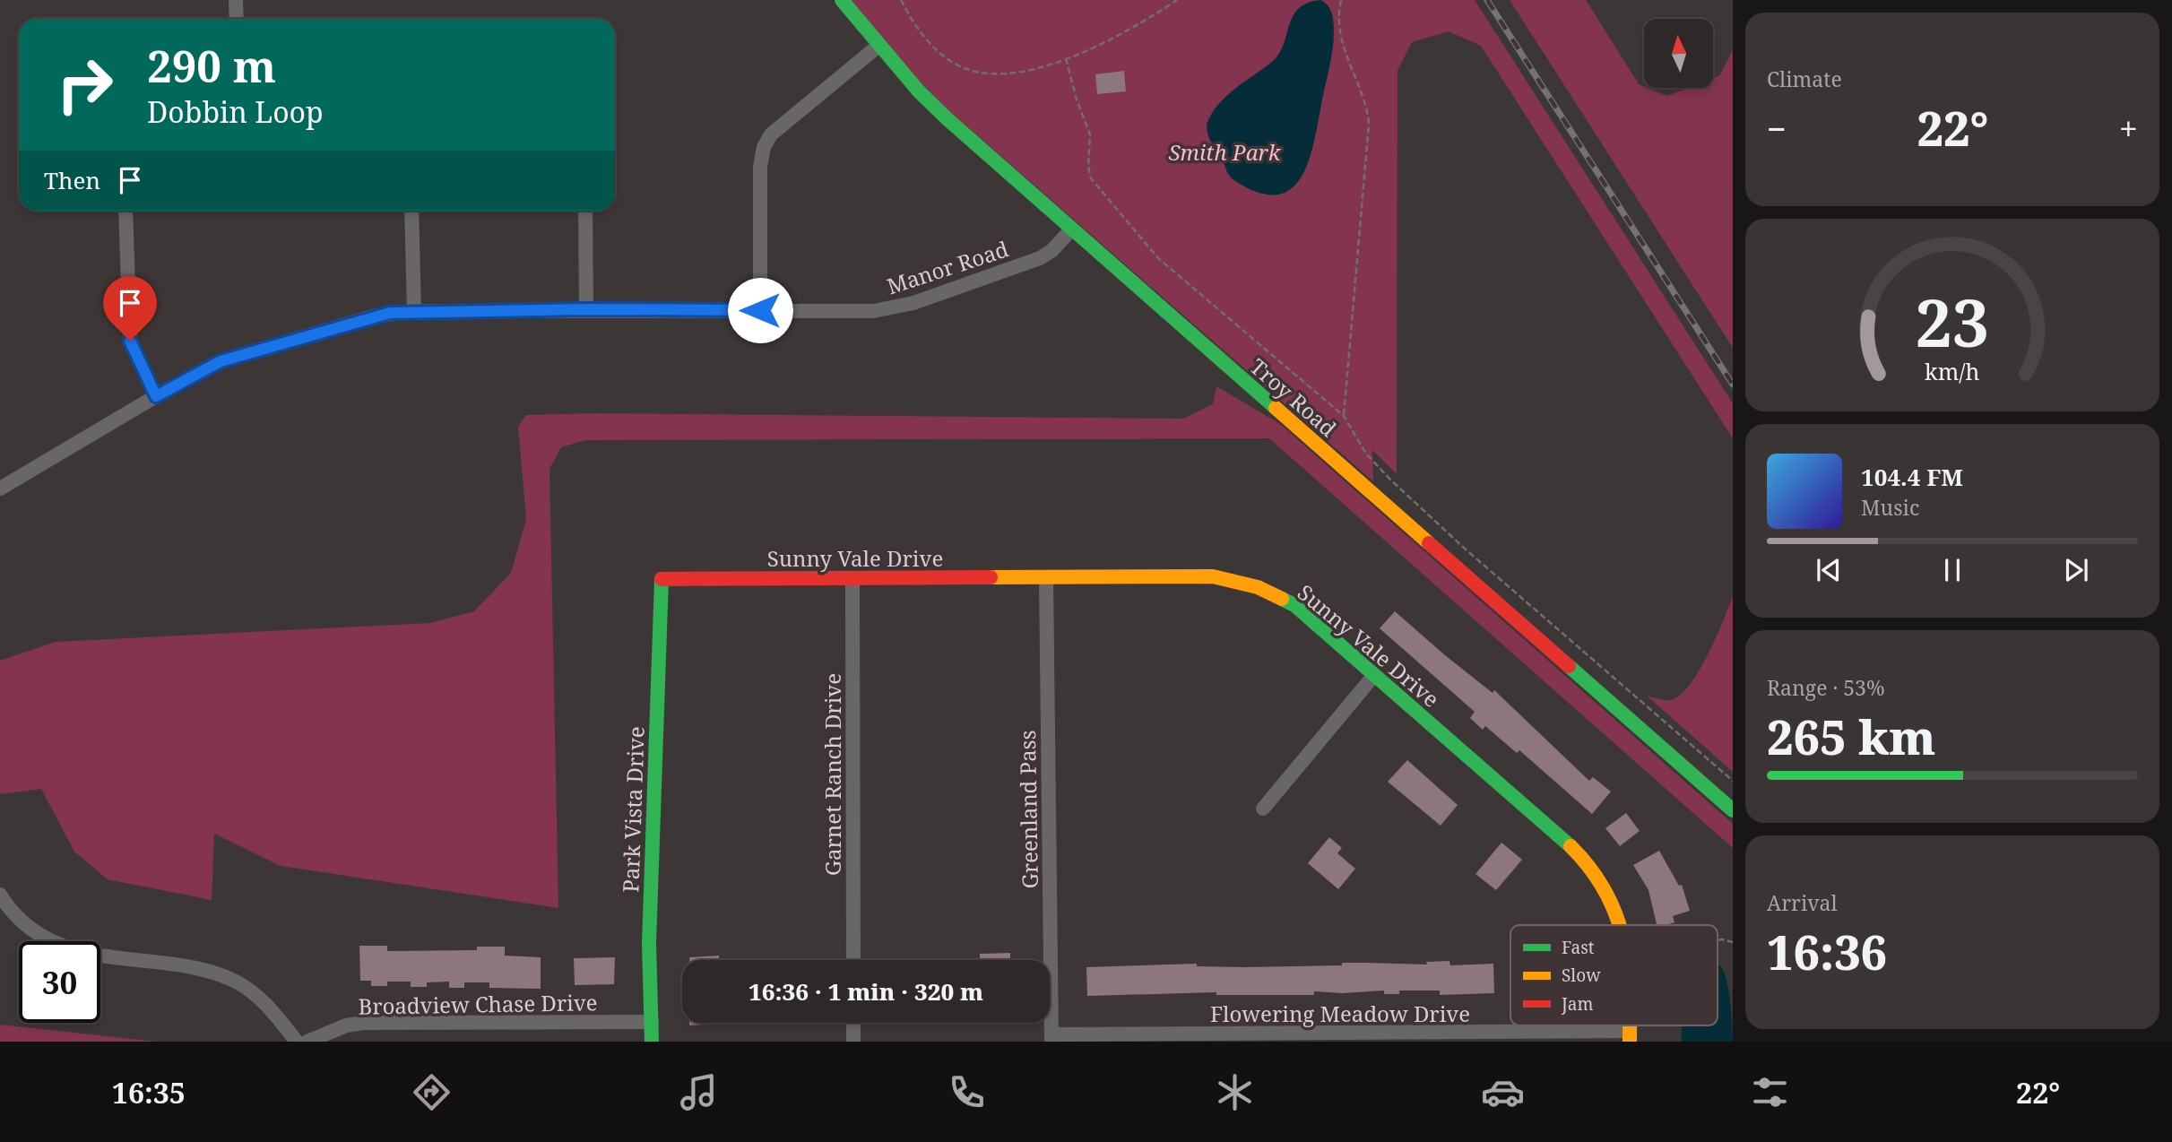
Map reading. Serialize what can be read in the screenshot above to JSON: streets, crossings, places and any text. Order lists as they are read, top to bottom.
{
  "streets": {
    "street": [
      "Manor Road",
      "Troy Road",
      "Sunny Vale Drive",
      "Garnet Ranch Drive",
      "Park Vista Drive",
      "Greenland Pass",
      "Broadview Chase Drive",
      "Flowering Meadow Drive"
    ]
  },
  "crossings": [
    ["Manor Road", "Troy Road"],
    ["Sunny Vale Drive", "Garnet Ranch Drive"],
    ["Sunny Vale Drive", "Park Vista Drive"],
    ["Sunny Vale Drive", "Greenland Pass"],
    ["Park Vista Drive", "Broadview Chase Drive"],
    ["Greenland Pass", "Flowering Meadow Drive"]
  ],
  "parks": ["Smith Park"],
  "legend": ["Fast", "Slow", "Jam"],
  "north": "top",
  "page": {
    "tile": [
      "Climate",
      ["Range · 53%", "265 km"],
      ["Arrival", "16:36"]
    ],
    "turn": ["290 m", "Dobbin Loop"],
    "heat": ["−", "22°", "+"],
    "then": "Then",
    "song": ["104.4 FM", "Music"],
    "limit": "30",
    "trip": "16:36 · 1 min · 320 m",
    "tabs": ["16:35", "22°"],
    "gauge": ["23", "km/h"]
  }
}
